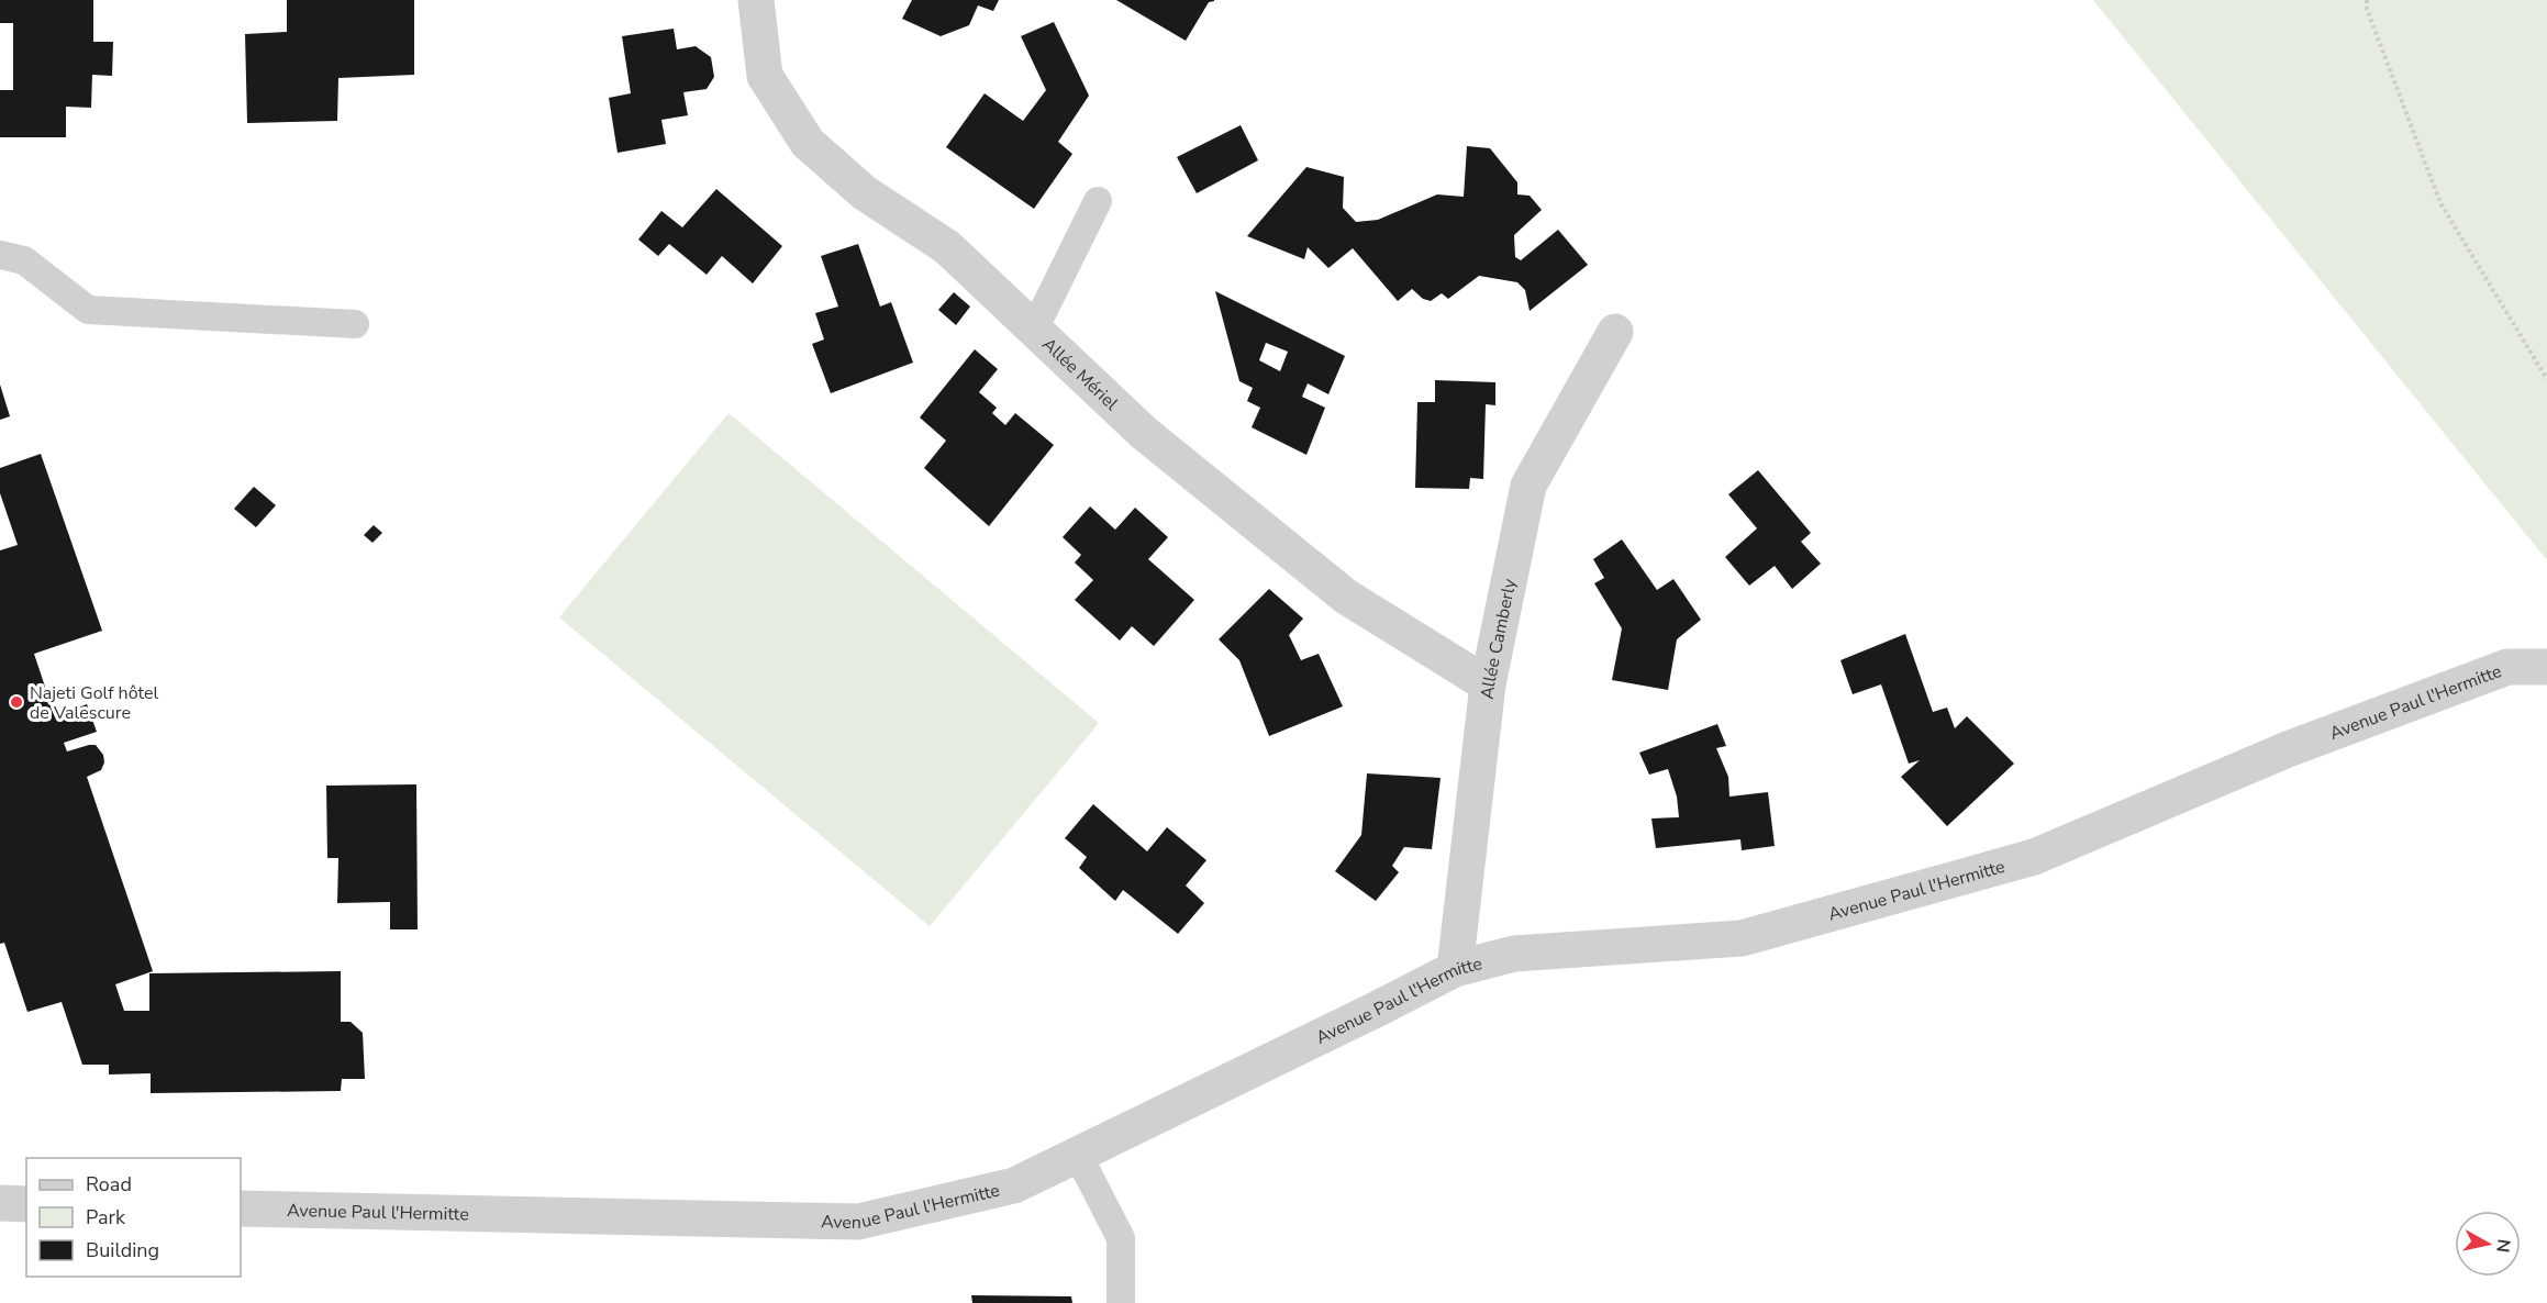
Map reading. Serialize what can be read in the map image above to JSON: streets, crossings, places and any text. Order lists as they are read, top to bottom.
{
  "streets": {
    "street": ["Allée Mériel", "Allée Camberly", "Avenue Paul l'Hermitte"]
  },
  "crossings": [
    ["Allée Mériel", "Allée Camberly"],
    ["Allée Camberly", "Avenue Paul l'Hermitte"]
  ],
  "places": ["Najeti Golf hôtel de Valescure"],
  "legend": ["Road", "Park", "Building"],
  "north": "right"
}
